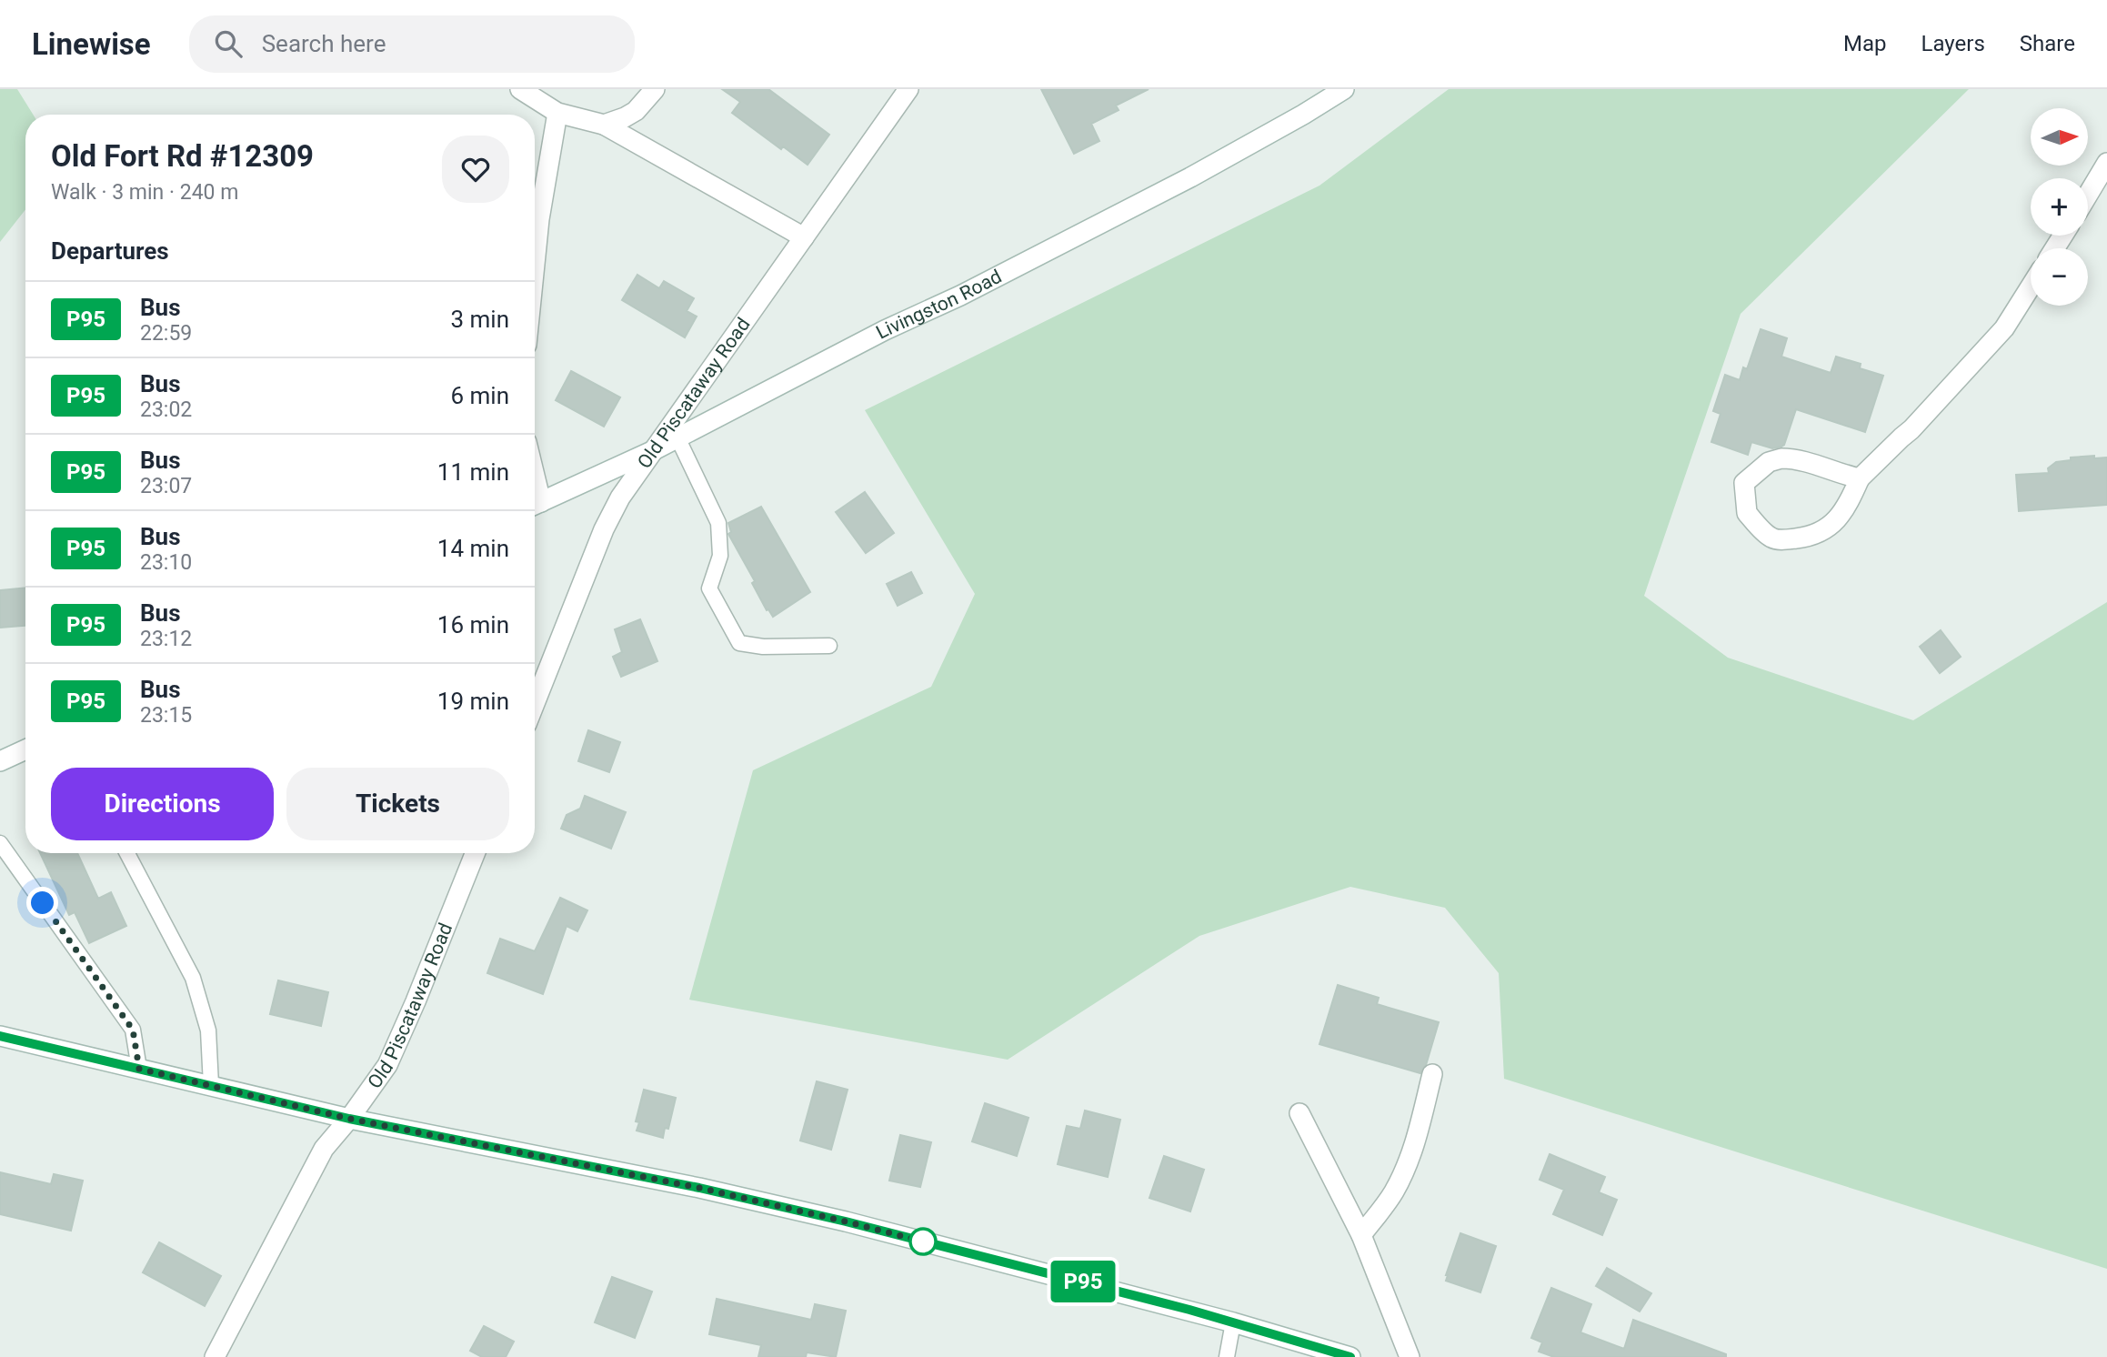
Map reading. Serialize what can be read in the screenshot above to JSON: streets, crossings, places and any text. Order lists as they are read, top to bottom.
{
  "streets": {
    "street": ["Livingston Road", "Old Piscataway Road"]
  },
  "crossings": [
    ["Livingston Road", "Old Piscataway Road"]
  ],
  "lines": ["bus line P95"],
  "north": "right",
  "page": {
    "header": "Linewise",
    "search": "Search here",
    "nav": ["Map", "Layers", "Share"],
    "on_map": "P95",
    "map_buttons": ["+", "−"],
    "heading": [
      ["Old Fort Rd #12309", "Walk · 3 min · 240 m"],
      "Departures"
    ],
    "list": [
      {
        "mark": "P95",
        "name": "Bus",
        "note": "22:59",
        "value": "3 min"
      },
      {
        "mark": "P95",
        "name": "Bus",
        "note": "23:02",
        "value": "6 min"
      },
      {
        "mark": "P95",
        "name": "Bus",
        "note": "23:07",
        "value": "11 min"
      },
      {
        "mark": "P95",
        "name": "Bus",
        "note": "23:10",
        "value": "14 min"
      },
      {
        "mark": "P95",
        "name": "Bus",
        "note": "23:12",
        "value": "16 min"
      },
      {
        "mark": "P95",
        "name": "Bus",
        "note": "23:15",
        "value": "19 min"
      }
    ],
    "buttons": ["Directions", "Tickets"]
  }
}
